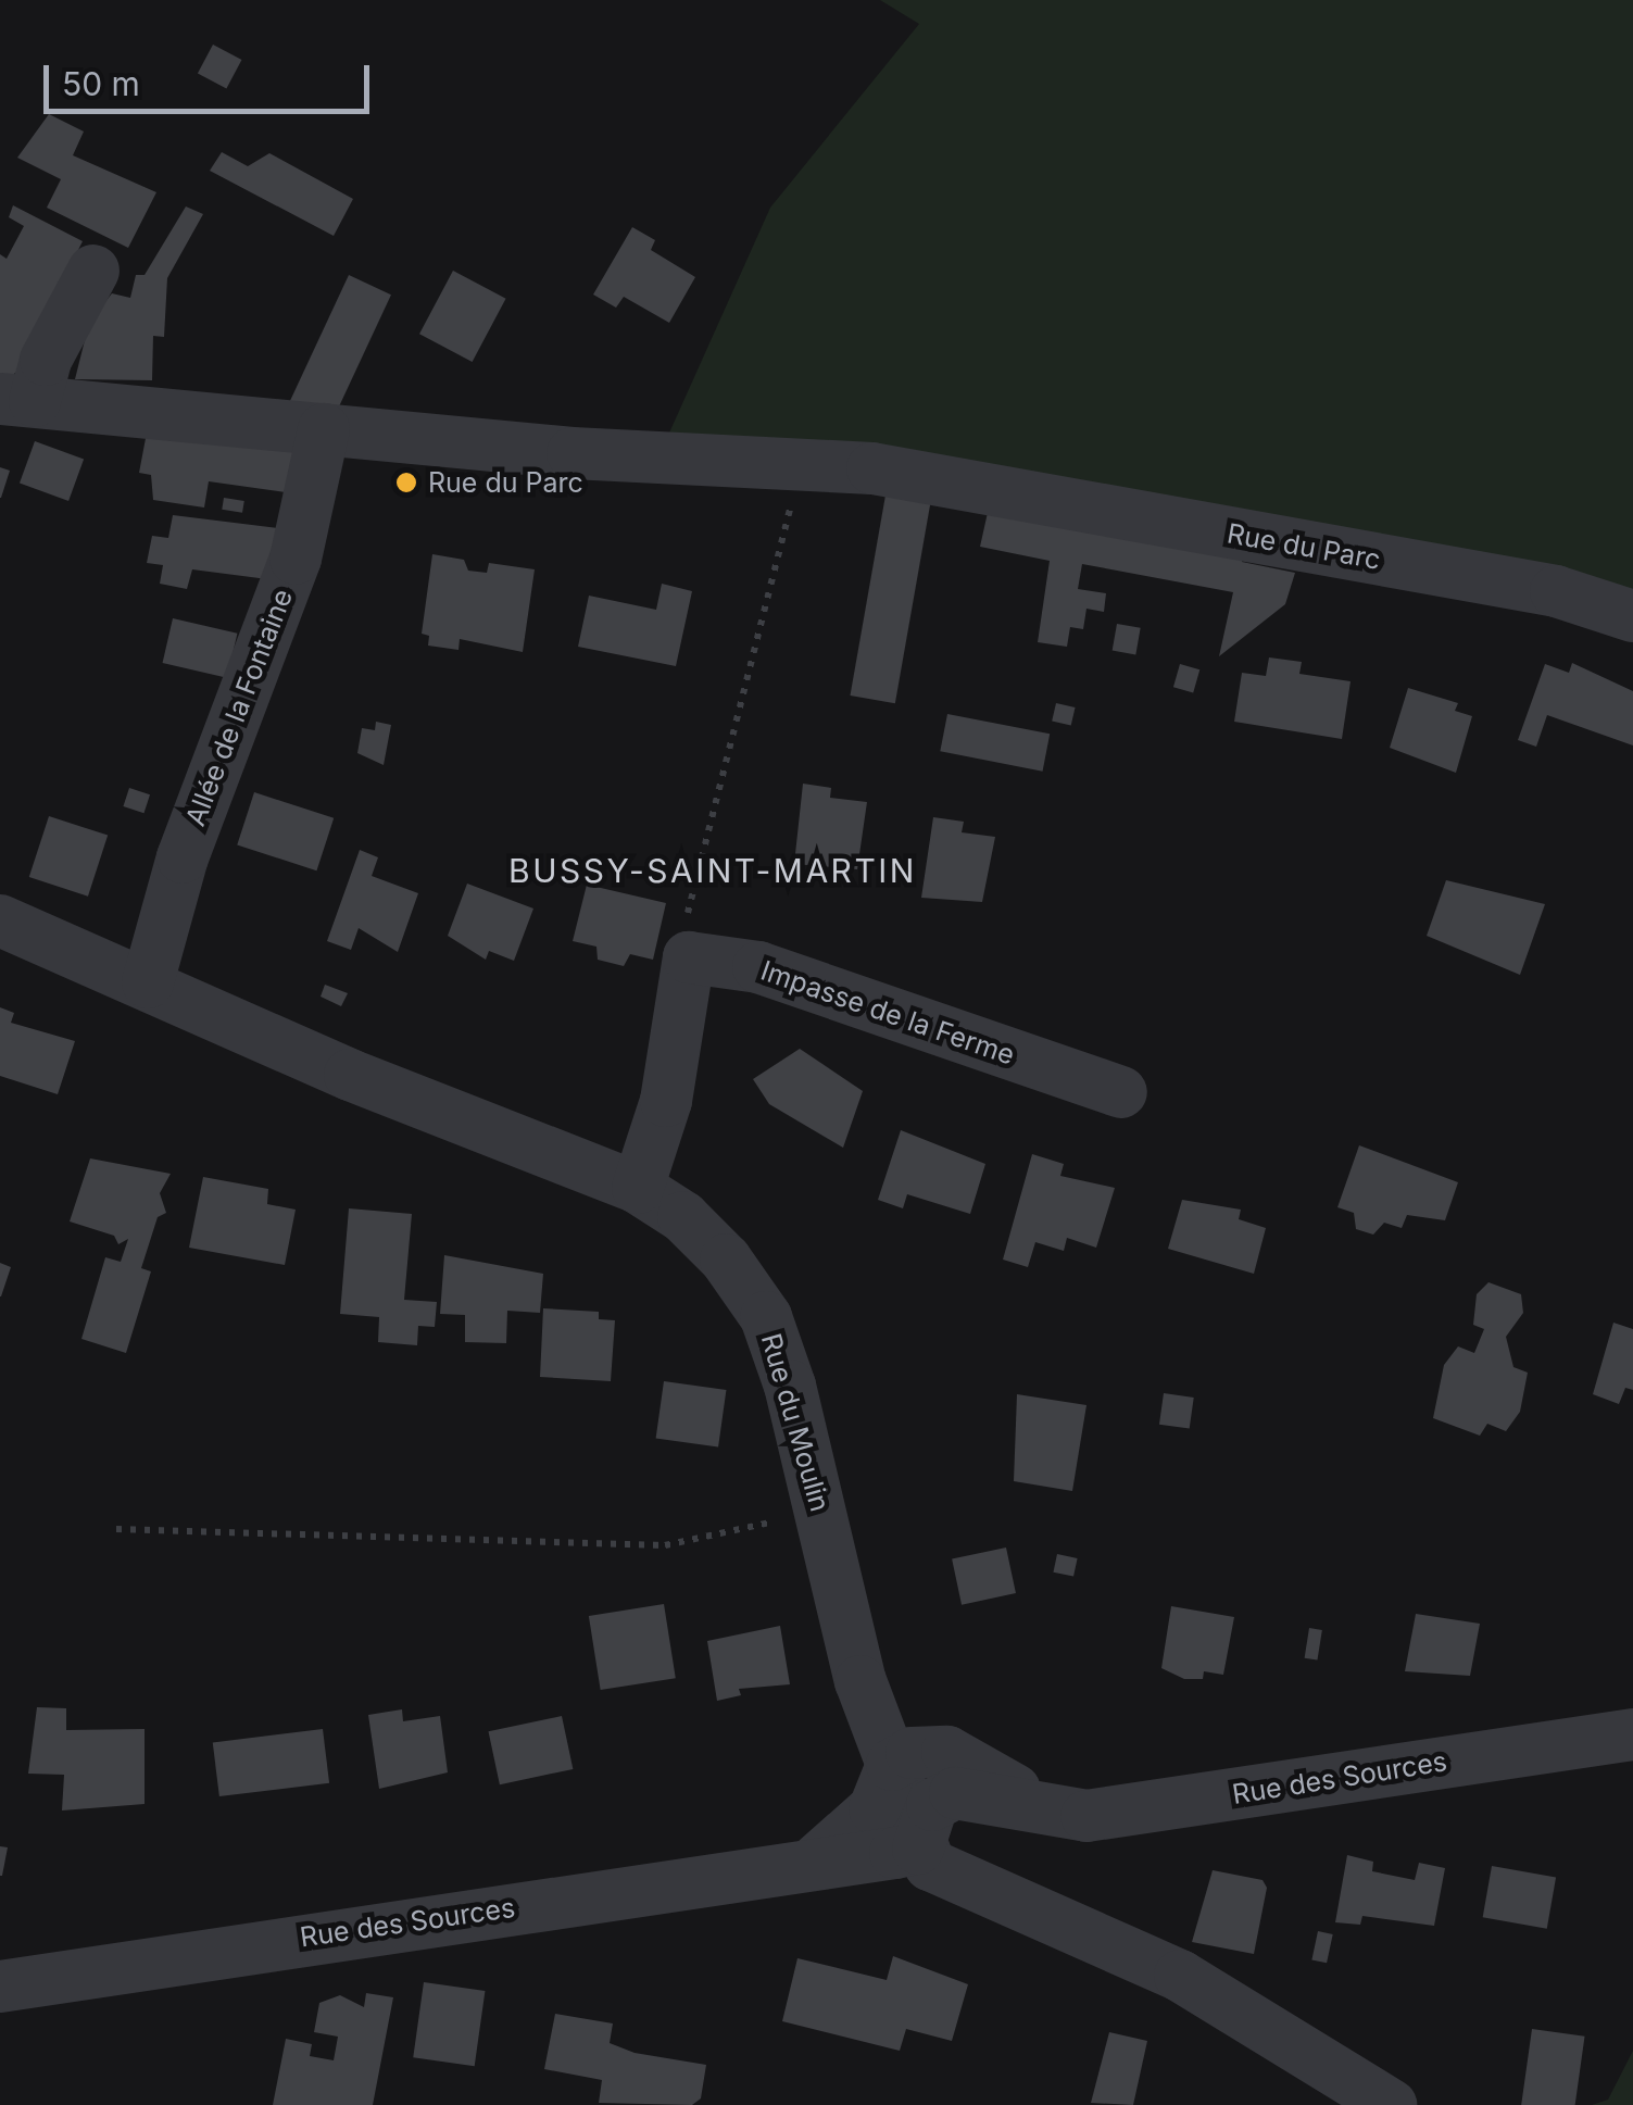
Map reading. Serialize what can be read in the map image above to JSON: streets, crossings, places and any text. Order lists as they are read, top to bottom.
{
  "streets": {
    "street": [
      "Rue du Parc",
      "Allée de la Fontaine",
      "Impasse de la Ferme",
      "Rue du Moulin",
      "Rue des Sources"
    ]
  },
  "crossings": [
    ["Rue du Parc", "Allée de la Fontaine"],
    ["Allée de la Fontaine", "Rue du Moulin"],
    ["Rue du Moulin", "Rue des Sources"]
  ],
  "districts": ["BUSSY-SAINT-MARTIN"],
  "places": ["Rue du Parc"],
  "scale_bar": "50 m"
}
